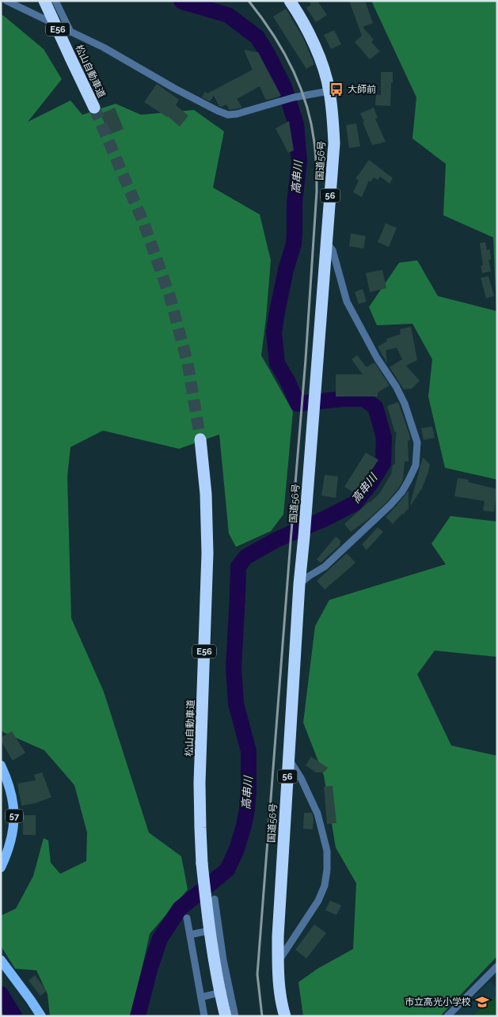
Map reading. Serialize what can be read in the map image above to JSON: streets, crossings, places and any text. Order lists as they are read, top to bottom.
{
  "streets": {
    "highway": [
      "E56",
      "松山自動車道",
      "国道56号",
      "56"
    ],
    "main road": ["57"]
  },
  "water": ["高串川"],
  "places": {
    "bus stop": ["大師前"],
    "school or university": ["市立高光小学校"]
  }
}
